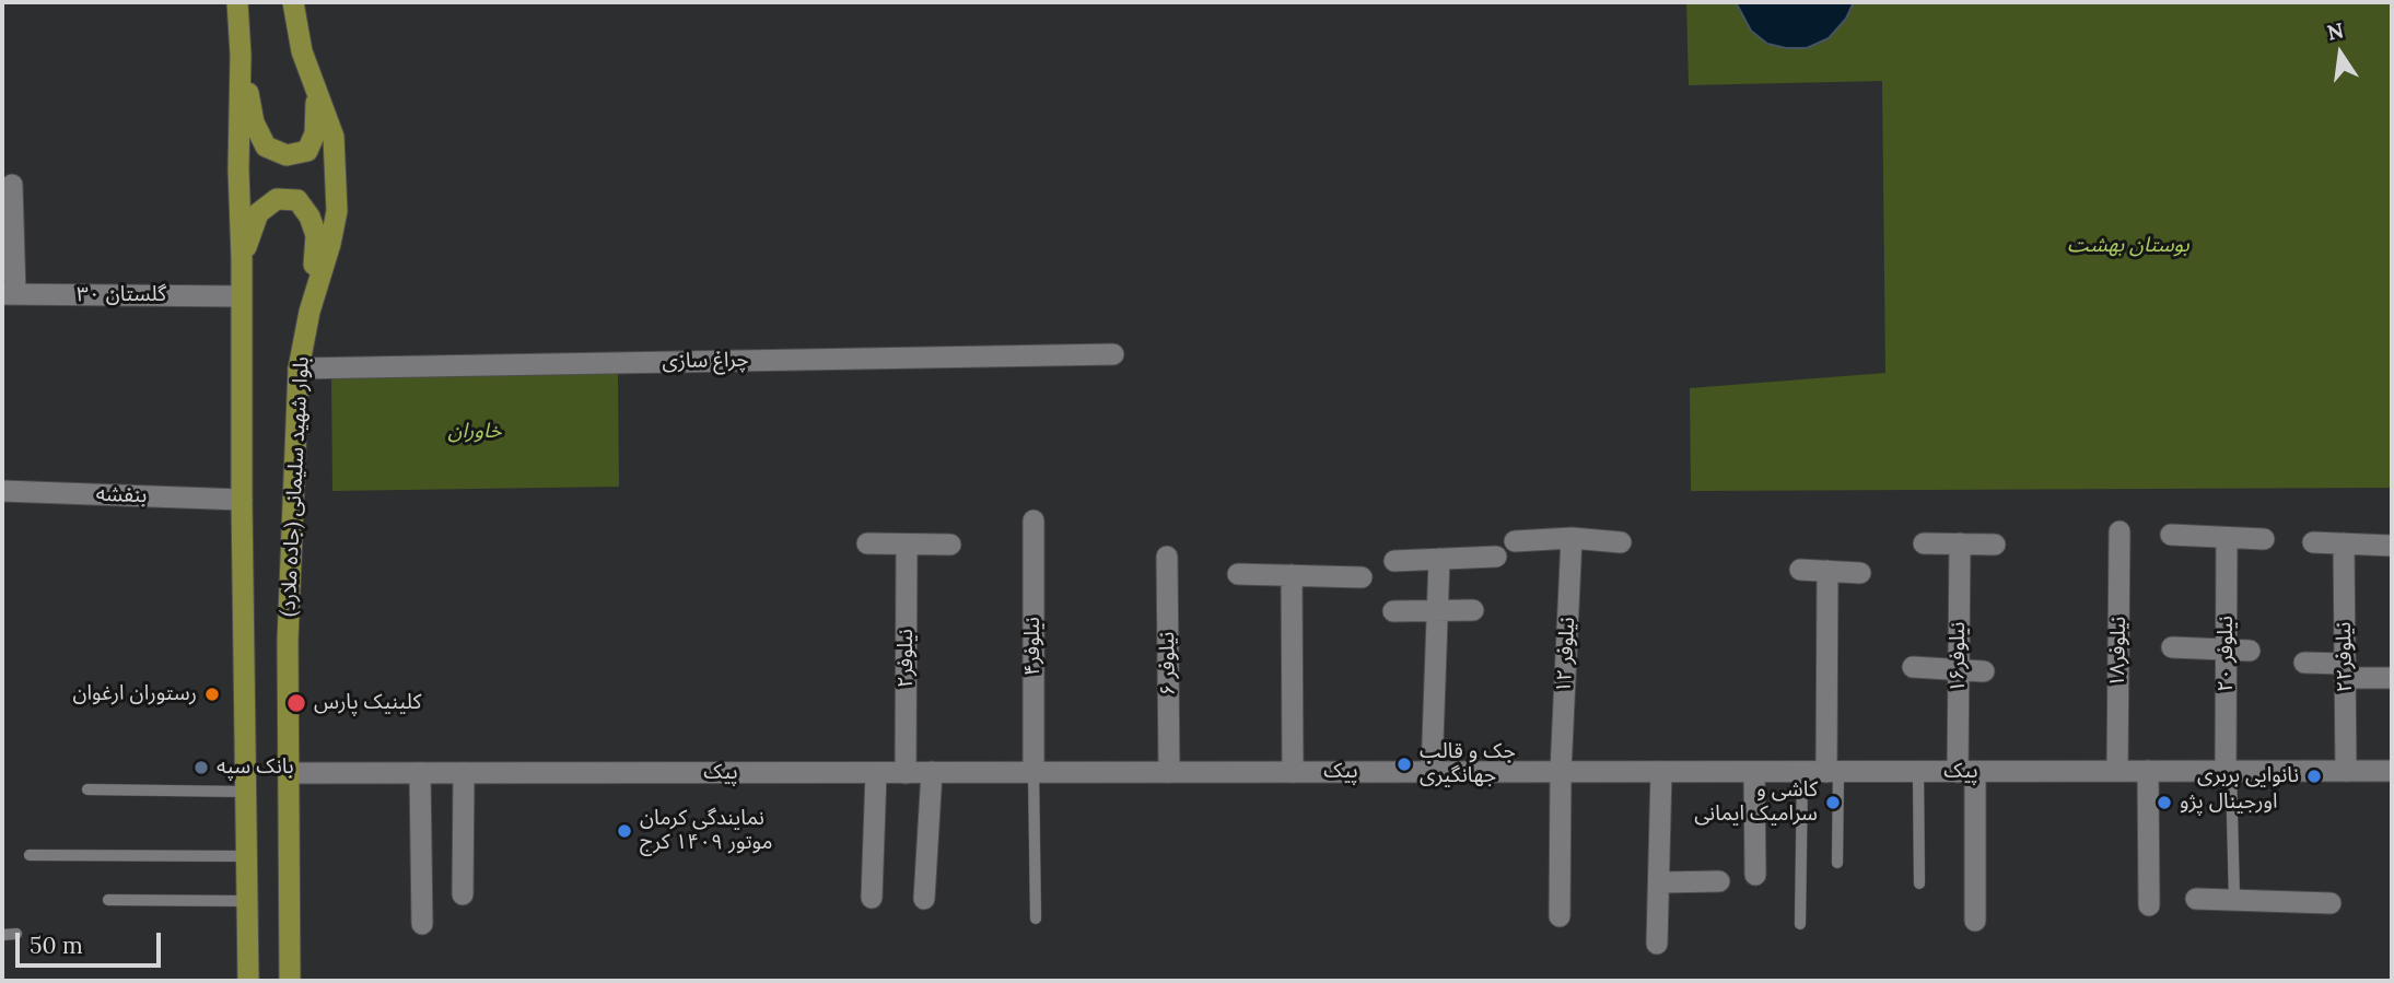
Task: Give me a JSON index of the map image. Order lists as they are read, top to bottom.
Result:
{
  "streets": {
    "main road": ["بلوار شهید سلیمانی (جاده ملارد)"],
    "street": [
      "گلستان ۳۰",
      "چراغ سازی",
      "بنفشه",
      "نیلوفر۴",
      "نیلوفر۱۸",
      "نیلوفر ۲۰",
      "نیلوفر ۱۲",
      "نیلوفر۱۶",
      "نیلوفر۲۲",
      "نیلوفر۲",
      "نیلوفر ۶",
      "پیک"
    ]
  },
  "crossings": [
    ["چراغ سازی", "بلوار شهید سلیمانی (جاده ملارد)"],
    ["بلوار شهید سلیمانی (جاده ملارد)", "پیک"],
    ["نیلوفر۴", "پیک"],
    ["نیلوفر۱۸", "پیک"],
    ["نیلوفر ۲۰", "پیک"],
    ["نیلوفر ۱۲", "پیک"],
    ["نیلوفر۱۶", "پیک"],
    ["نیلوفر۲۲", "پیک"],
    ["نیلوفر۲", "پیک"],
    ["نیلوفر ۶", "پیک"]
  ],
  "parks": ["بوستان بهشت", "خاوران"],
  "places": [
    "رستوران ارغوان",
    "کلینیک پارس",
    "جک و قالب جهانگیری",
    "بانک سپه",
    "نانوایی بربری",
    "کاشی و سرامیک ایمانی",
    "اورجینال پژو",
    "نمایندگی کرمان موتور ۱۴۰۹ کرج"
  ],
  "scale_bar": "50 m",
  "north": "top"
}
